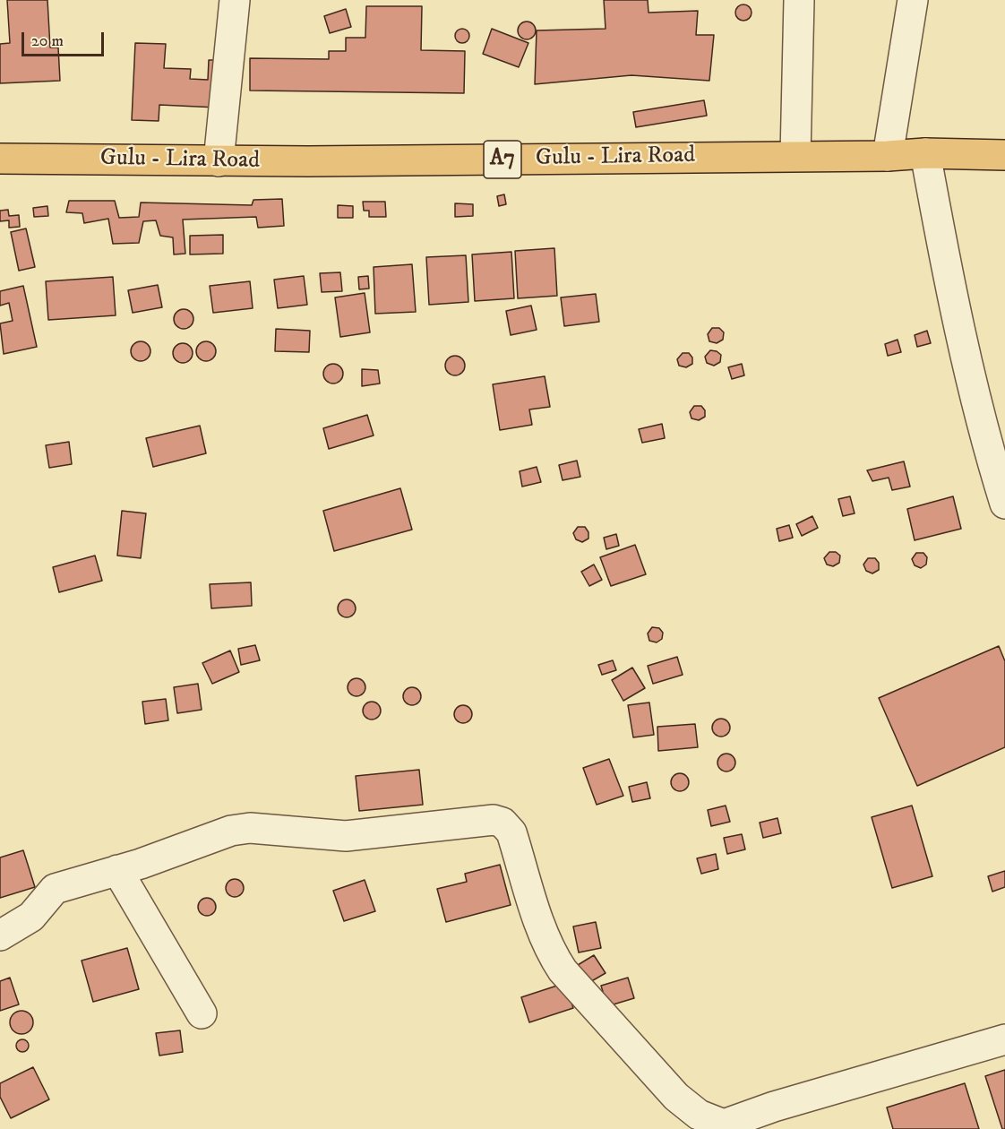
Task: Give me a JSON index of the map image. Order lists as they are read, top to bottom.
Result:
{
  "streets": {
    "main road": ["Gulu - Lira Road", "A7"]
  },
  "scale_bar": "20 m"
}
